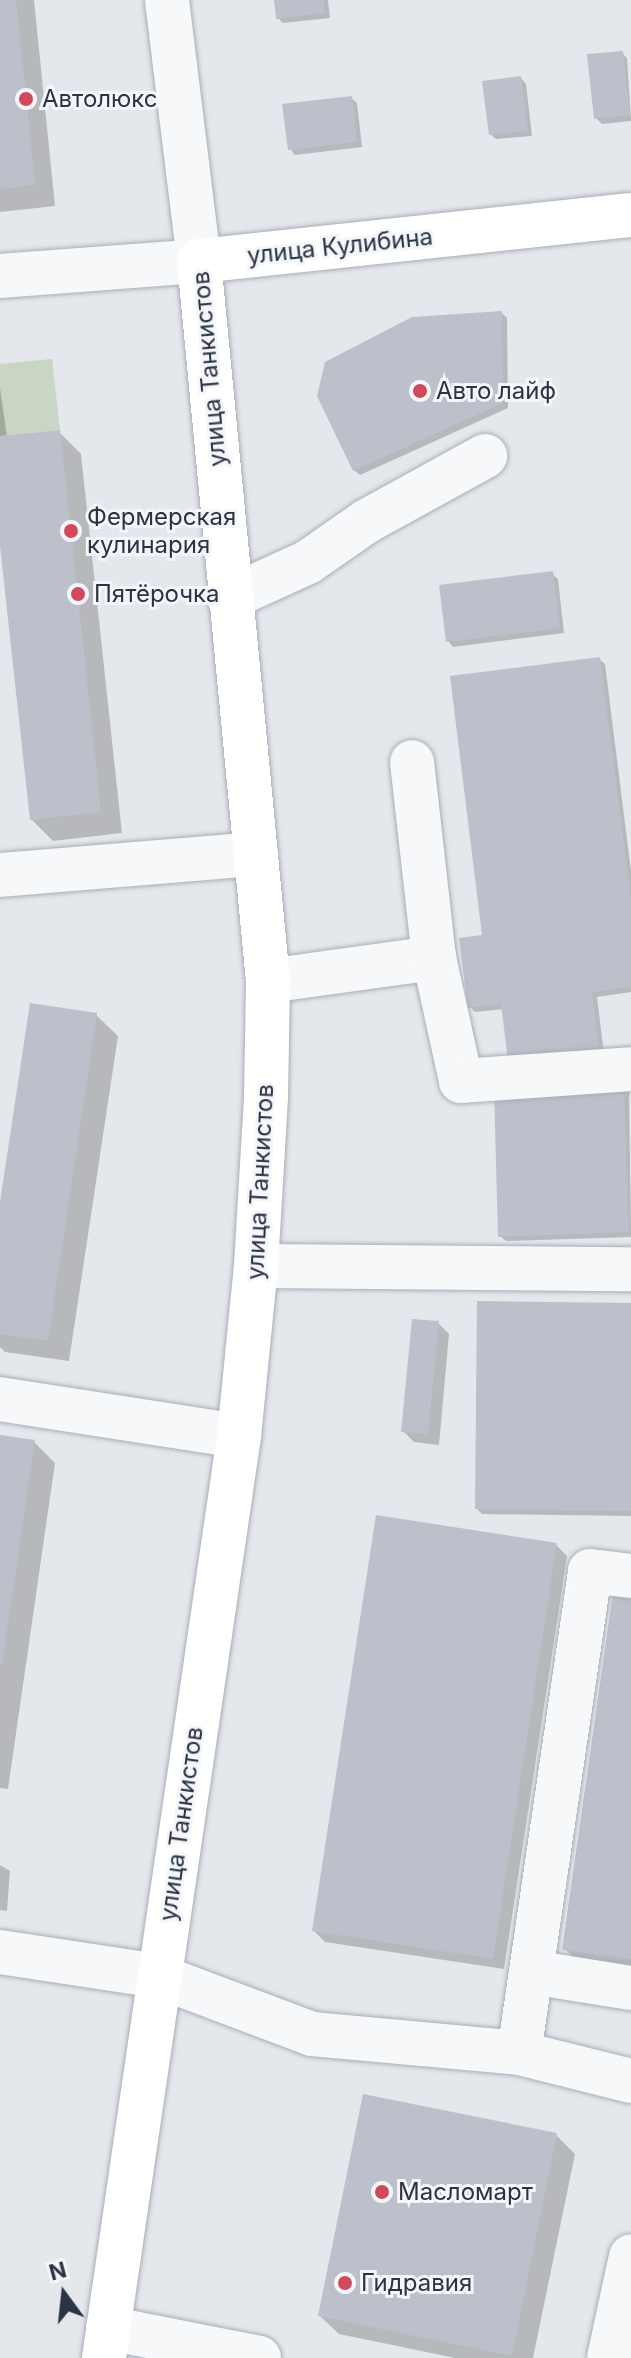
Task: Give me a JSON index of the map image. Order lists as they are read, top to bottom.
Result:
{
  "streets": {
    "main road": ["улица Кулибина", "улица Танкистов"]
  },
  "crossings": [
    ["улица Кулибина", "улица Танкистов"]
  ],
  "places": [
    "Автолюкс",
    "Авто лайф",
    "Фермерская кулинария",
    "Пятёрочка",
    "Масломарт",
    "Гидравия"
  ],
  "north": "top"
}
